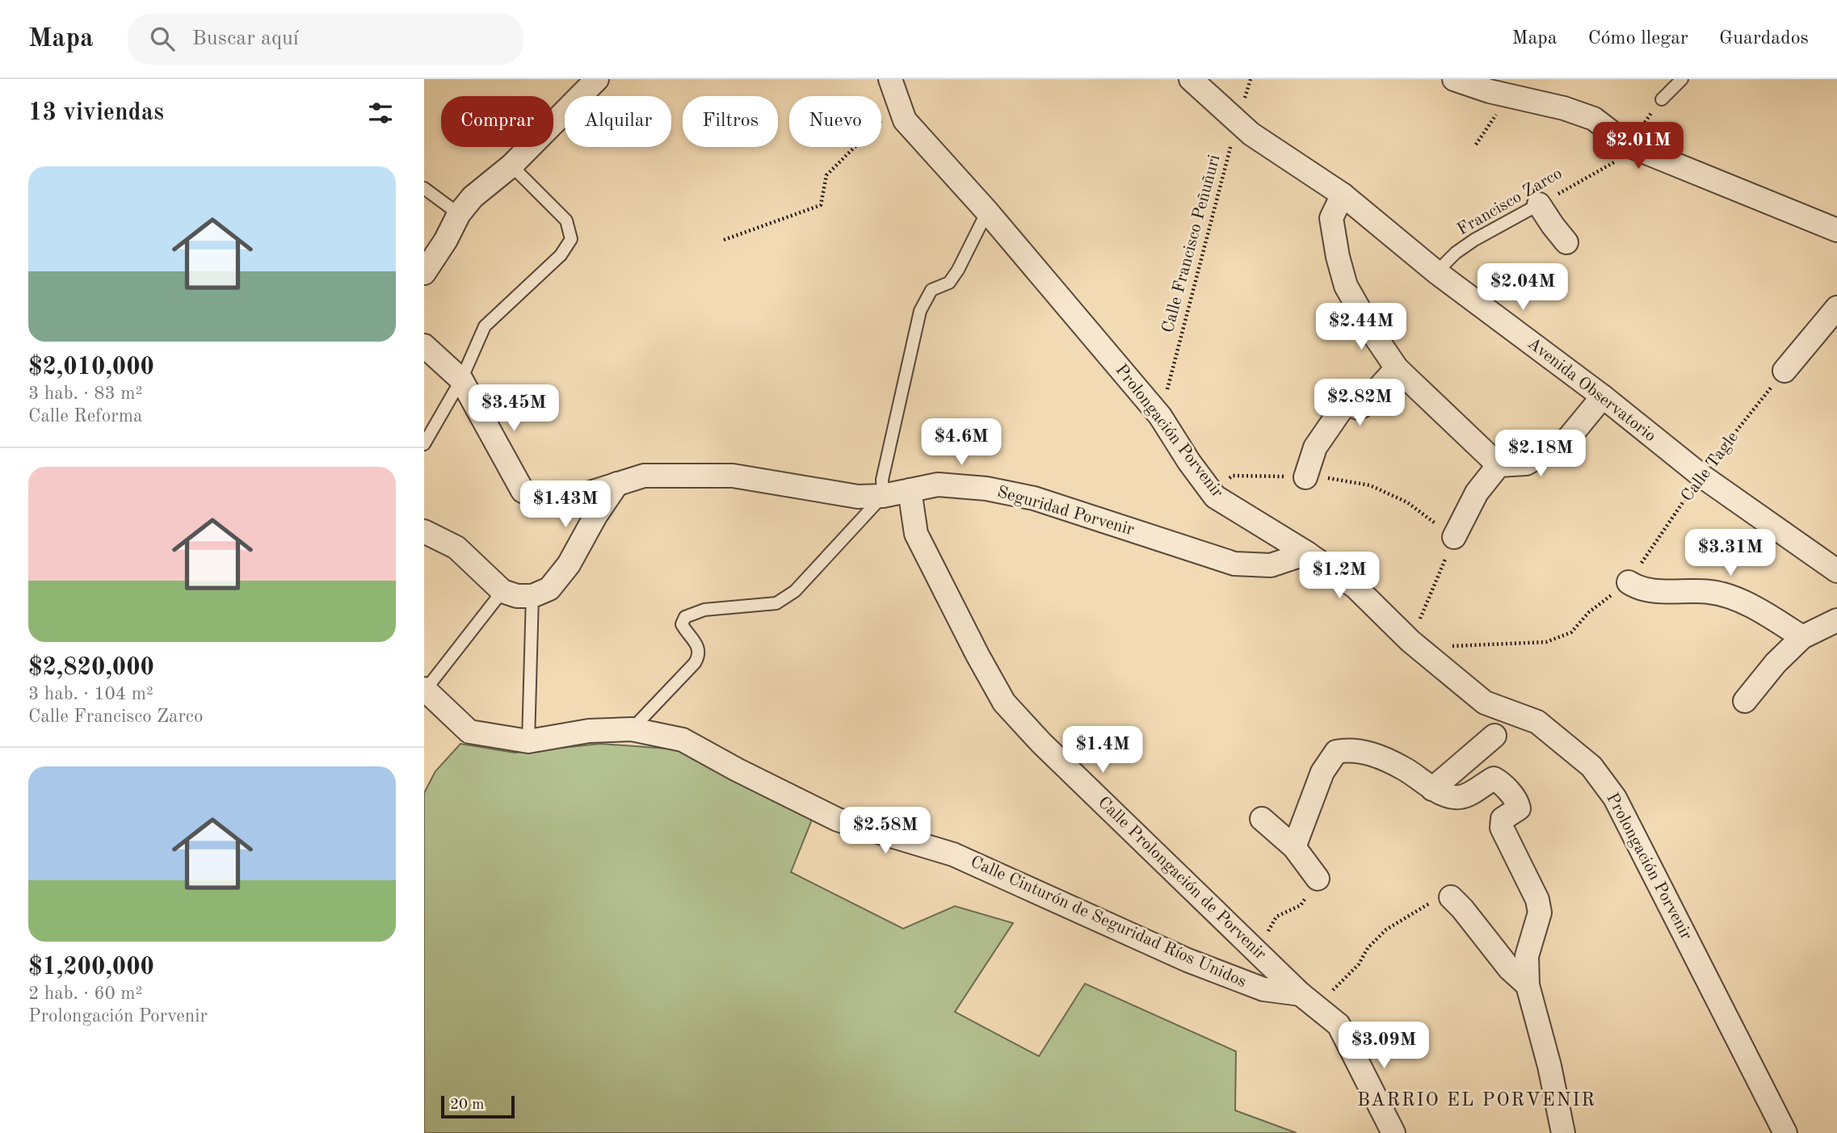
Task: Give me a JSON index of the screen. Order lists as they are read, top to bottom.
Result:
{
  "streets": {
    "street": [
      "Avenida Observatorio",
      "Prolongación Porvenir",
      "Seguridad Porvenir",
      "Calle Prolongación de Porvenir",
      "Calle Cinturón de Seguridad Ríos Unidos"
    ],
    "lane": ["Francisco Zarco"],
    "path": ["Calle Francisco Peñuñuri", "Calle Tagle"]
  },
  "crossings": [
    ["Francisco Zarco", "Avenida Observatorio"],
    ["Calle Francisco Peñuñuri", "Avenida Observatorio"],
    ["Calle Francisco Peñuñuri", "Prolongación Porvenir"],
    ["Avenida Observatorio", "Calle Tagle"],
    ["Prolongación Porvenir", "Calle Tagle"],
    ["Prolongación Porvenir", "Seguridad Porvenir"],
    ["Seguridad Porvenir", "Calle Prolongación de Porvenir"],
    ["Calle Prolongación de Porvenir", "Calle Cinturón de Seguridad Ríos Unidos"]
  ],
  "districts": ["BARRIO EL PORVENIR"],
  "scale_bar": "20 m",
  "page": {
    "header": "Mapa",
    "search": "Buscar aquí",
    "nav": ["Mapa", "Cómo llegar", "Guardados"],
    "heading": "13 viviendas",
    "chip": [
      "Comprar",
      "Alquilar",
      "Filtros",
      "Nuevo"
    ],
    "price": [
      "$2.01M",
      "$2.04M",
      "$2.44M",
      "$2.82M",
      "$3.45M",
      "$4.6M",
      "$2.18M",
      "$1.43M",
      "$3.31M",
      "$1.2M",
      "$1.4M",
      "$2.58M",
      "$3.09M"
    ],
    "list": [
      {
        "name": "$2,010,000",
        "note": "3 hab. · 83 m² · Calle Reforma"
      },
      {
        "name": "$2,820,000",
        "note": "3 hab. · 104 m² · Calle Francisco Zarco"
      },
      {
        "name": "$1,200,000",
        "note": "2 hab. · 60 m² · Prolongación Porvenir"
      }
    ],
    "scale": "20 m"
  }
}
